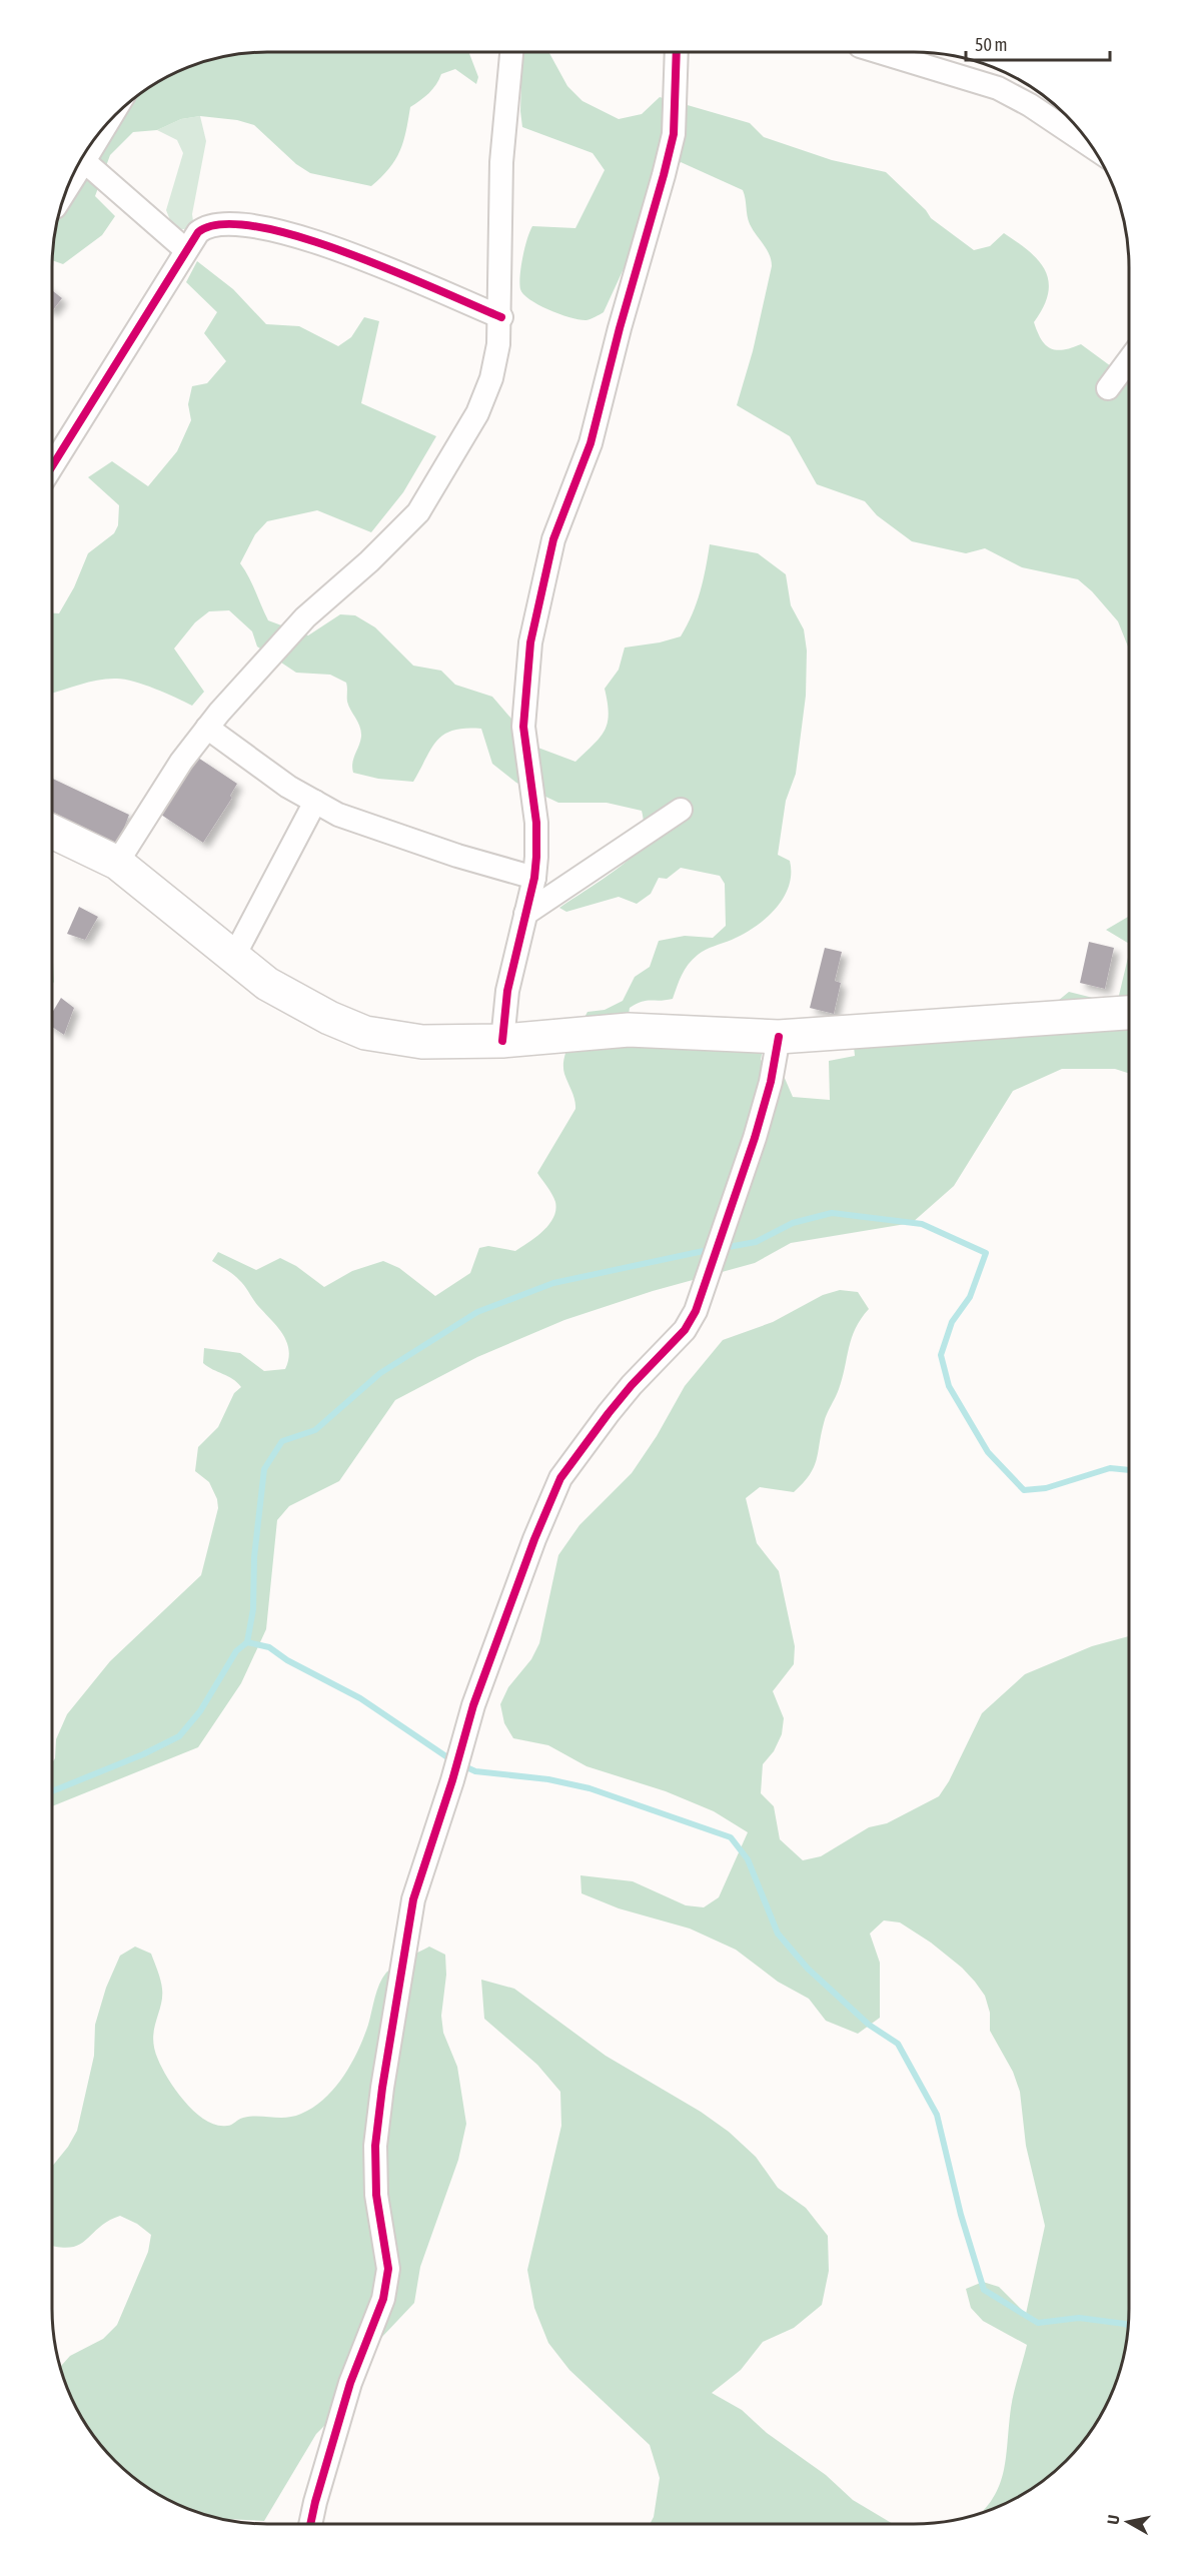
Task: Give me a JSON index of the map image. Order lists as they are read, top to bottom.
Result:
{
  "scale_bar": "50 m",
  "north": "left"
}
